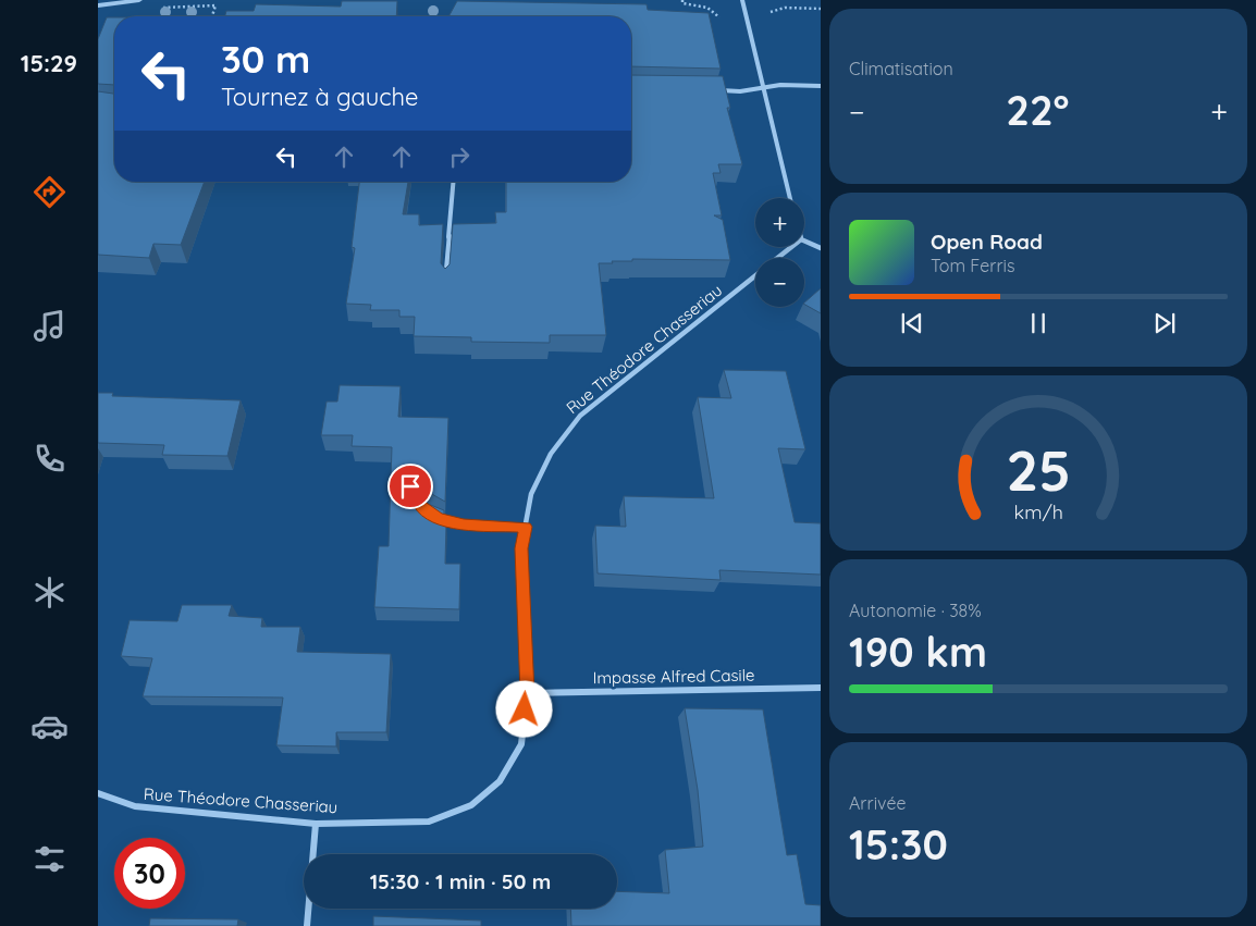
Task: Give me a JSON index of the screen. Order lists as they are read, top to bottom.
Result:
{
  "streets": {
    "street": ["Rue Théodore Chasseriau", "Impasse Alfred Casile"]
  },
  "crossings": [
    ["Rue Théodore Chasseriau", "Impasse Alfred Casile"]
  ],
  "page": {
    "tabs": "15:29",
    "tile": [
      "Climatisation",
      ["Autonomie · 38%", "190 km"],
      ["Arrivée", "15:30"]
    ],
    "turn": ["30 m", "Tournez à gauche"],
    "heat": ["−", "22°", "+"],
    "map_buttons": ["+", "−"],
    "song": ["Open Road", "Tom Ferris"],
    "limit": "30",
    "trip": "15:30 · 1 min · 50 m",
    "gauge": ["25", "km/h"]
  }
}
